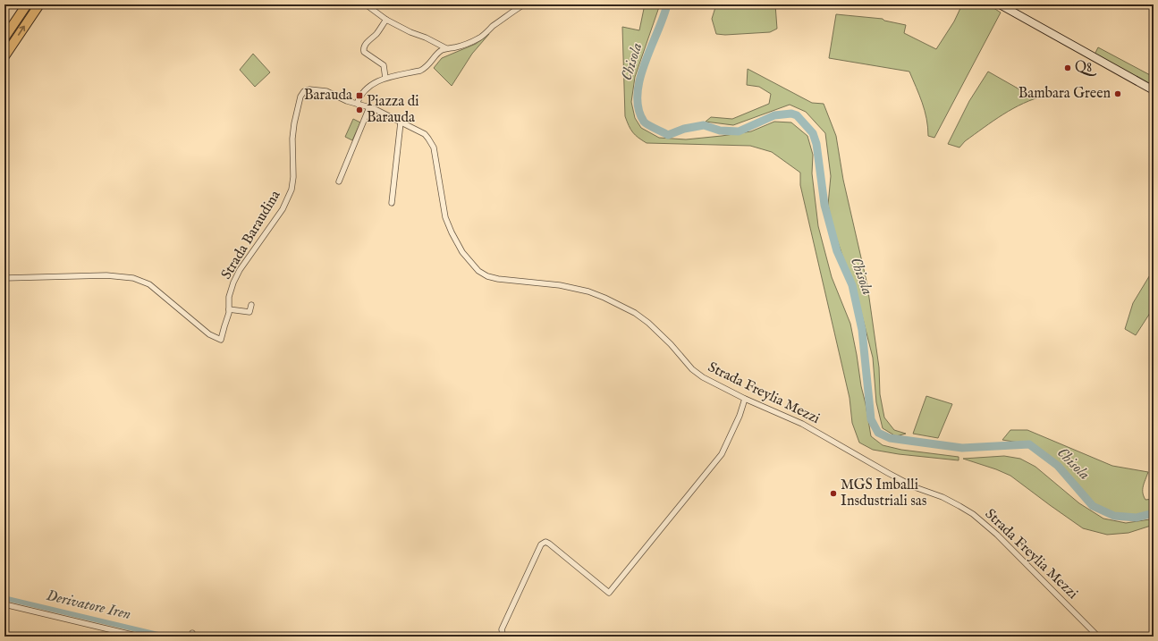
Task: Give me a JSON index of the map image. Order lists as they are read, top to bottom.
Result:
{
  "streets": {
    "street": ["Strada Baraudina", "Strada Freylia Mezzi"]
  },
  "crossings": [
    ["Strada Baraudina", "Strada Freylia Mezzi"]
  ],
  "water": ["Chisola", "Derivatore Iren"],
  "places": {
    "other": [
      "Q8",
      "Bambara Green",
      "Piazza di Barauda",
      "MGS Imballi Insdustriali sas"
    ],
    "transit": ["Barauda"]
  }
}
